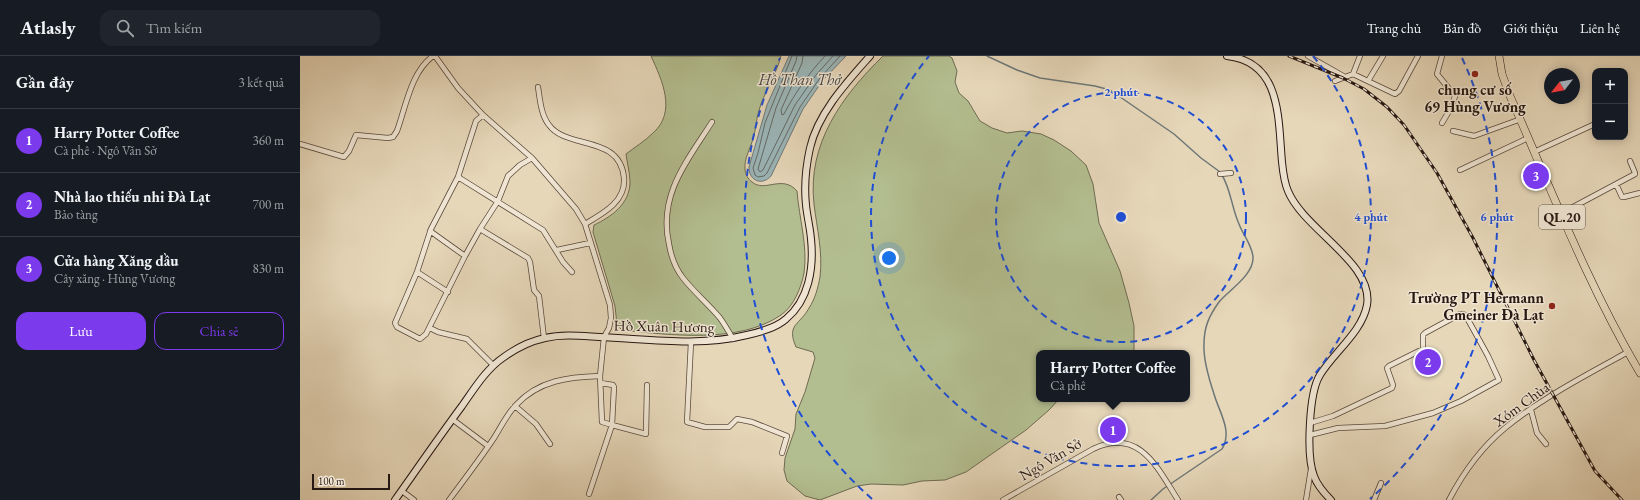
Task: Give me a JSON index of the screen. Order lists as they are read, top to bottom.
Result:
{
  "streets": {
    "highway": ["QL.20"],
    "main road": ["Hồ Xuân Hương"],
    "street": ["Xóm Chùa", "Ngô Văn Sở"]
  },
  "crossings": [
    ["QL.20", "Xóm Chùa"]
  ],
  "water": ["Hồ Than Thở"],
  "places": ["chung cư số 69 Hùng Vương", "Trường PT Hermann Gmeiner Đà Lạt"],
  "scale_bar": "100 m",
  "north": "bottom left",
  "page": {
    "header": "Atlasly",
    "search": "Tìm kiếm",
    "nav": [
      "Trang chủ",
      "Bản đồ",
      "Giới thiệu",
      "Liên hệ"
    ],
    "heading": ["Gần đây", "3 kết quả"],
    "map_buttons": ["+", "−"],
    "list": [
      {
        "mark": "1",
        "name": "Harry Potter Coffee",
        "note": "Cà phê · Ngô Văn Sở",
        "value": "360 m"
      },
      {
        "mark": "2",
        "name": "Nhà lao thiếu nhi Đà Lạt",
        "note": "Bảo tàng",
        "value": "700 m"
      },
      {
        "mark": "3",
        "name": "Cửa hàng Xăng dầu",
        "note": "Cây xăng · Hùng Vương",
        "value": "830 m"
      }
    ],
    "pins": ["3", "2", "1"],
    "buttons": ["Lưu", "Chia sẻ"],
    "popup": ["Harry Potter Coffee", "Cà phê"],
    "scale": "100 m"
  },
  "rings": ["2 phút", "4 phút", "6 phút"]
}
